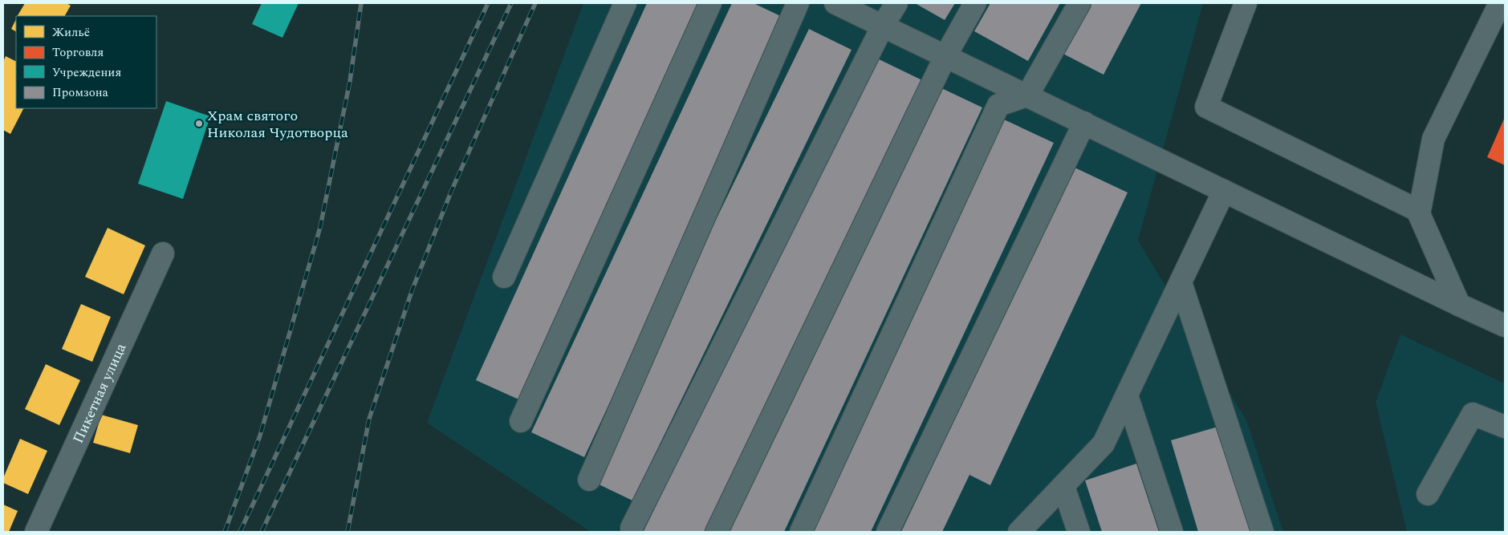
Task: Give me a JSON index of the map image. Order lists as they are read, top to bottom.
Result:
{
  "streets": {
    "street": ["Пикетная улица"]
  },
  "places": ["Храм святого Николая Чудотворца"],
  "legend": [
    "Жильё",
    "Торговля",
    "Учреждения",
    "Промзона"
  ]
}
